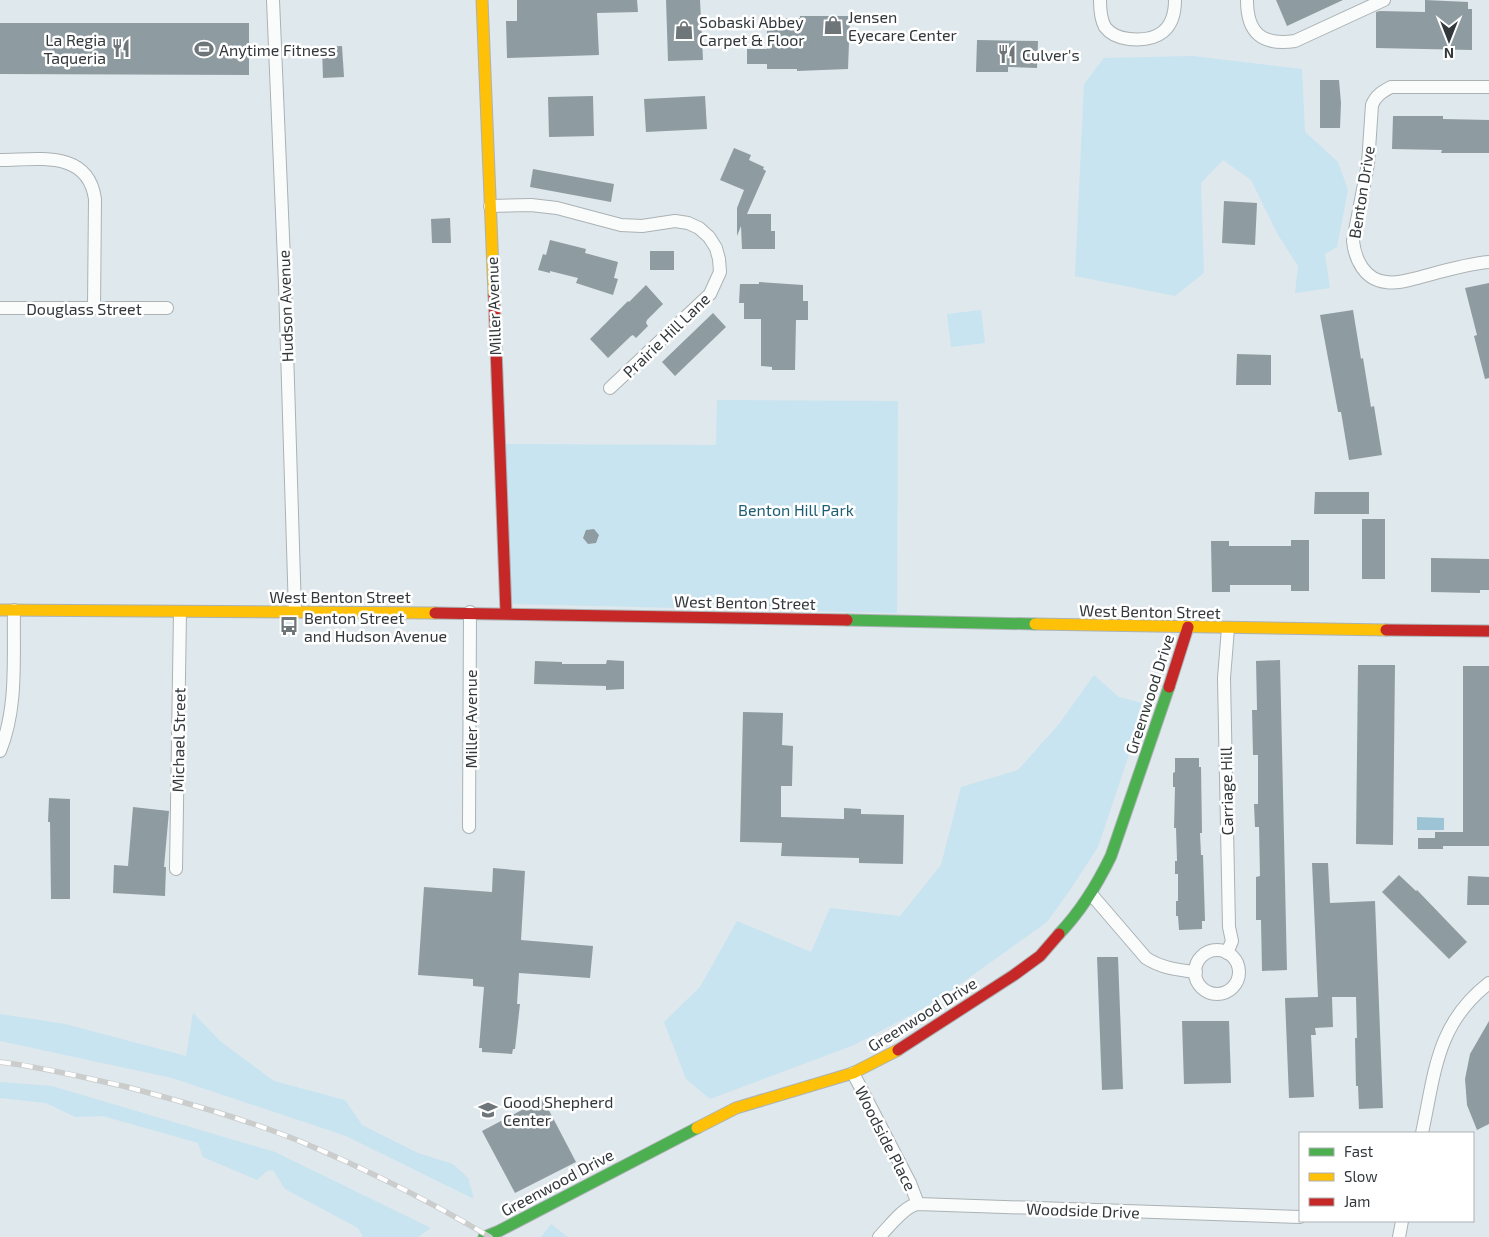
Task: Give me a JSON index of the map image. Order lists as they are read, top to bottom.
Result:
{
  "streets": {
    "street": [
      "Benton Drive",
      "Hudson Avenue",
      "Miller Avenue",
      "Douglass Street",
      "Prairie Hill Lane",
      "West Benton Street",
      "Greenwood Drive",
      "Michael Street",
      "Carriage Hill",
      "Woodside Place",
      "Woodside Drive"
    ]
  },
  "crossings": [
    ["Hudson Avenue", "West Benton Street"],
    ["Miller Avenue", "Prairie Hill Lane"],
    ["Miller Avenue", "West Benton Street"],
    ["West Benton Street", "Greenwood Drive"],
    ["West Benton Street", "Michael Street"],
    ["West Benton Street", "Carriage Hill"],
    ["Greenwood Drive", "Woodside Place"],
    ["Woodside Place", "Woodside Drive"]
  ],
  "parks": ["Benton Hill Park"],
  "places": {
    "shop": ["Jensen Eyecare Center", "Sobaski Abbey Carpet & Floor"],
    "restaurant": ["La Regia Taqueria", "Culver's"],
    "sports": ["Anytime Fitness"],
    "bus stop": ["Benton Street and Hudson Avenue"],
    "school or university": ["Good Shepherd Center"]
  },
  "legend": ["Fast", "Slow", "Jam"],
  "north": "bottom"
}
